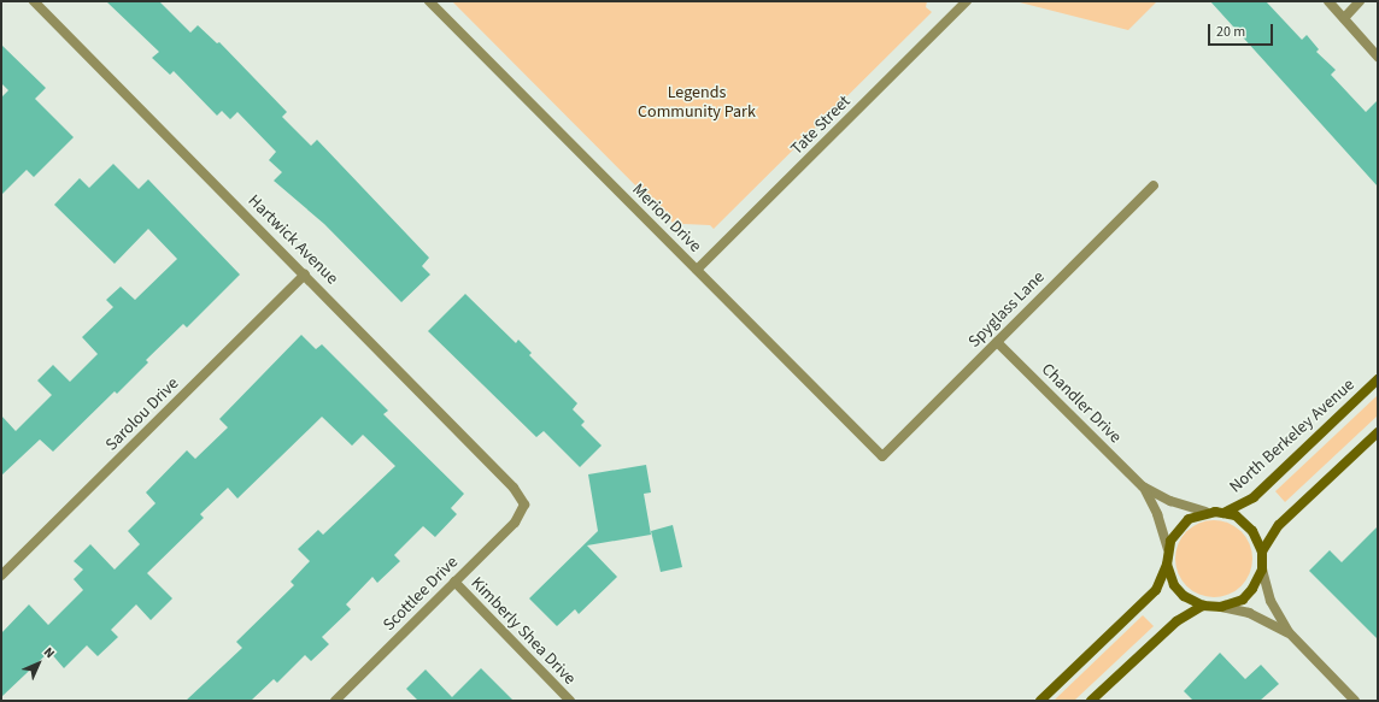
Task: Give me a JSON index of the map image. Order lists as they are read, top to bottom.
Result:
{
  "streets": {
    "street": [
      "Tate Street",
      "Merion Drive",
      "Hartwick Avenue",
      "Spyglass Lane",
      "Chandler Drive",
      "Sarolou Drive",
      "North Berkeley Avenue",
      "Scottlee Drive",
      "Kimberly Shea Drive"
    ]
  },
  "crossings": [
    ["Tate Street", "Merion Drive"],
    ["Merion Drive", "Spyglass Lane"],
    ["Hartwick Avenue", "Sarolou Drive"],
    ["Hartwick Avenue", "Scottlee Drive"],
    ["Spyglass Lane", "Chandler Drive"],
    ["Chandler Drive", "North Berkeley Avenue"],
    ["Scottlee Drive", "Kimberly Shea Drive"]
  ],
  "parks": ["Legends Community Park"],
  "scale_bar": "20 m",
  "north": "top right"
}
